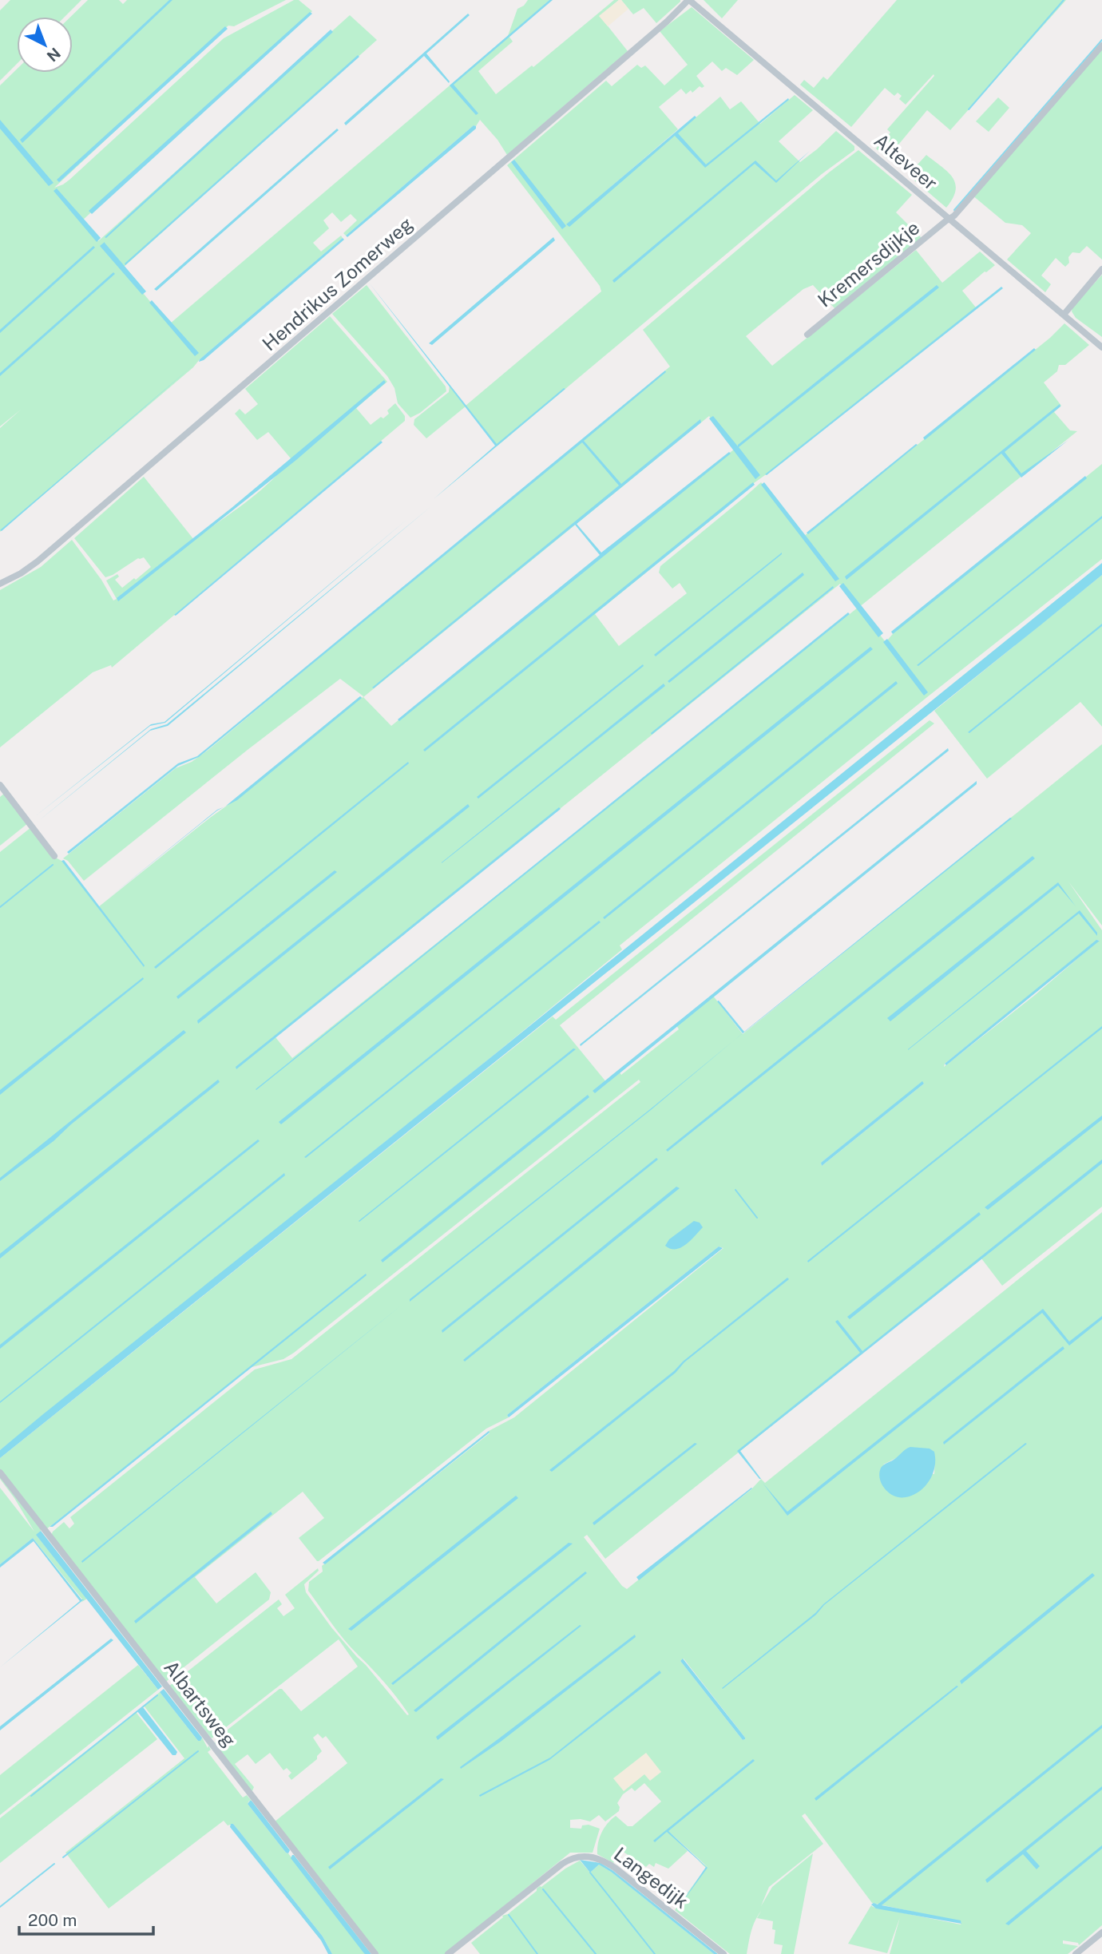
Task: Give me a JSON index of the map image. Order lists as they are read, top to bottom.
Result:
{
  "streets": {
    "street": [
      "Alteveer",
      "Kremersdijkje",
      "Hendrikus Zomerweg",
      "Albartsweg",
      "Langedijk"
    ]
  },
  "crossings": [
    ["Alteveer", "Kremersdijkje"],
    ["Alteveer", "Hendrikus Zomerweg"]
  ],
  "scale_bar": "200 m",
  "north": "bottom right"
}
